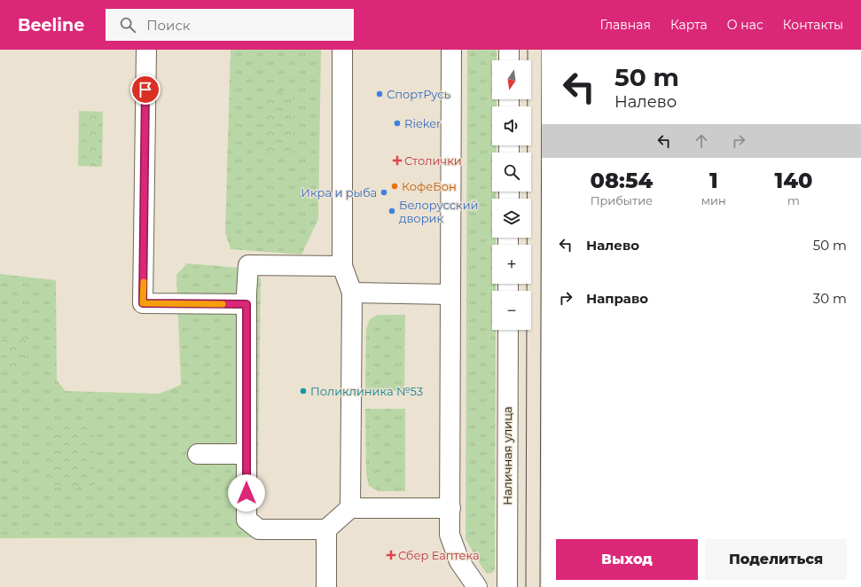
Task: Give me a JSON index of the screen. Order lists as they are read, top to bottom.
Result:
{
  "streets": {
    "street": ["Наличная улица"]
  },
  "places": {
    "other": [
      "СпортРусь",
      "Rieker",
      "КофеБон",
      "Икра и рыба",
      "Белорусский дворик",
      "Поликлиника №53"
    ],
    "health": ["Столички", "Сбер Еаптека"]
  },
  "north": "bottom",
  "page": {
    "header": "Beeline",
    "search": "Поиск",
    "nav": [
      "Главная",
      "Карта",
      "О нас",
      "Контакты"
    ],
    "turn": ["50 m", "Налево"],
    "map_buttons": ["+", "−"],
    "eta": [
      "08:54",
      "Прибытие",
      "1",
      "мин",
      "140",
      "m"
    ],
    "list": [
      {
        "name": "Налево",
        "value": "50 m"
      },
      {
        "name": "Направо",
        "value": "30 m"
      }
    ],
    "buttons": ["Выход", "Поделиться"]
  }
}
